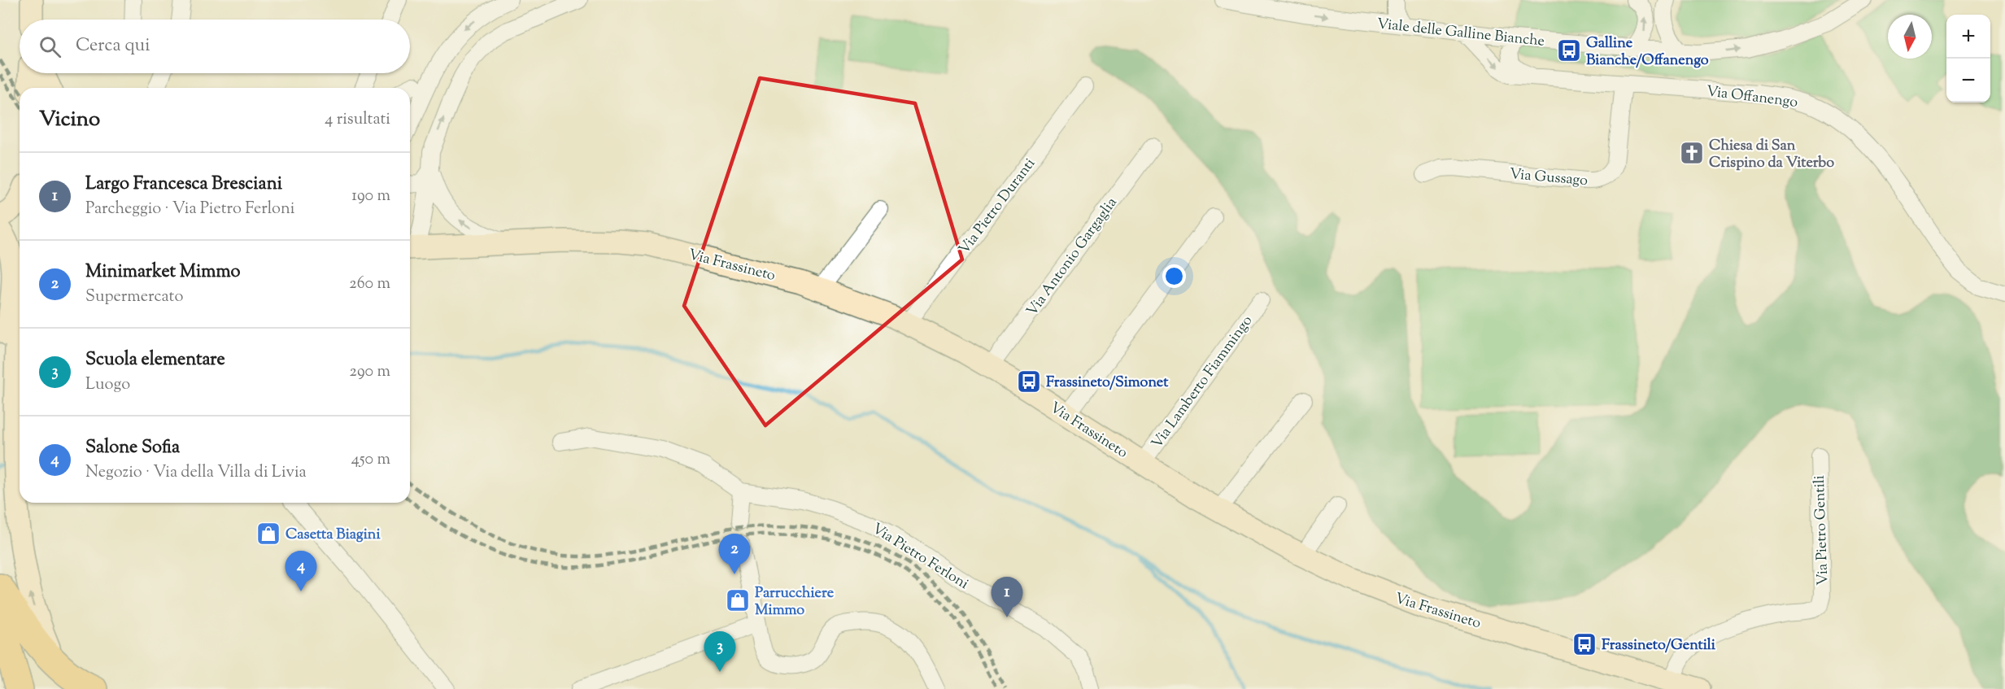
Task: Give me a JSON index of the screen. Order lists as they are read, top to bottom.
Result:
{
  "streets": {
    "street": [
      "Viale delle Galline Bianche",
      "Via Offanengo",
      "Via Gussago",
      "Via Pietro Duranti",
      "Via Antonio Gargaglia",
      "Via Frassineto",
      "Via Lamberto Fiammingo",
      "Via Pietro Gentili",
      "Via Pietro Ferloni"
    ]
  },
  "crossings": [
    ["Viale delle Galline Bianche", "Via Offanengo"],
    ["Via Offanengo", "Via Gussago"],
    ["Via Pietro Duranti", "Via Frassineto"],
    ["Via Antonio Gargaglia", "Via Frassineto"],
    ["Via Frassineto", "Via Lamberto Fiammingo"],
    ["Via Frassineto", "Via Pietro Gentili"]
  ],
  "one_way": ["Viale delle Galline Bianche"],
  "places": {
    "bus stop": ["Galline Bianche/Offanengo", "Frassineto/Simonet", "Frassineto/Gentili"],
    "church": ["Chiesa di San Crispino da Viterbo"],
    "shop": ["Casetta Biagini", "Parrucchiere Mimmo"]
  },
  "north": "bottom",
  "page": {
    "map_buttons": ["+", "−"],
    "search": "Cerca qui",
    "heading": ["Vicino", "4 risultati"],
    "list": [
      {
        "mark": "1",
        "name": "Largo Francesca Bresciani",
        "note": "Parcheggio · Via Pietro Ferloni",
        "value": "190 m"
      },
      {
        "mark": "2",
        "name": "Minimarket Mimmo",
        "note": "Supermercato",
        "value": "260 m"
      },
      {
        "mark": "3",
        "name": "Scuola elementare",
        "note": "Luogo",
        "value": "290 m"
      },
      {
        "mark": "4",
        "name": "Salone Sofia",
        "note": "Negozio · Via della Villa di Livia",
        "value": "450 m"
      }
    ],
    "pins": [
      "2",
      "4",
      "1",
      "3"
    ]
  }
}
